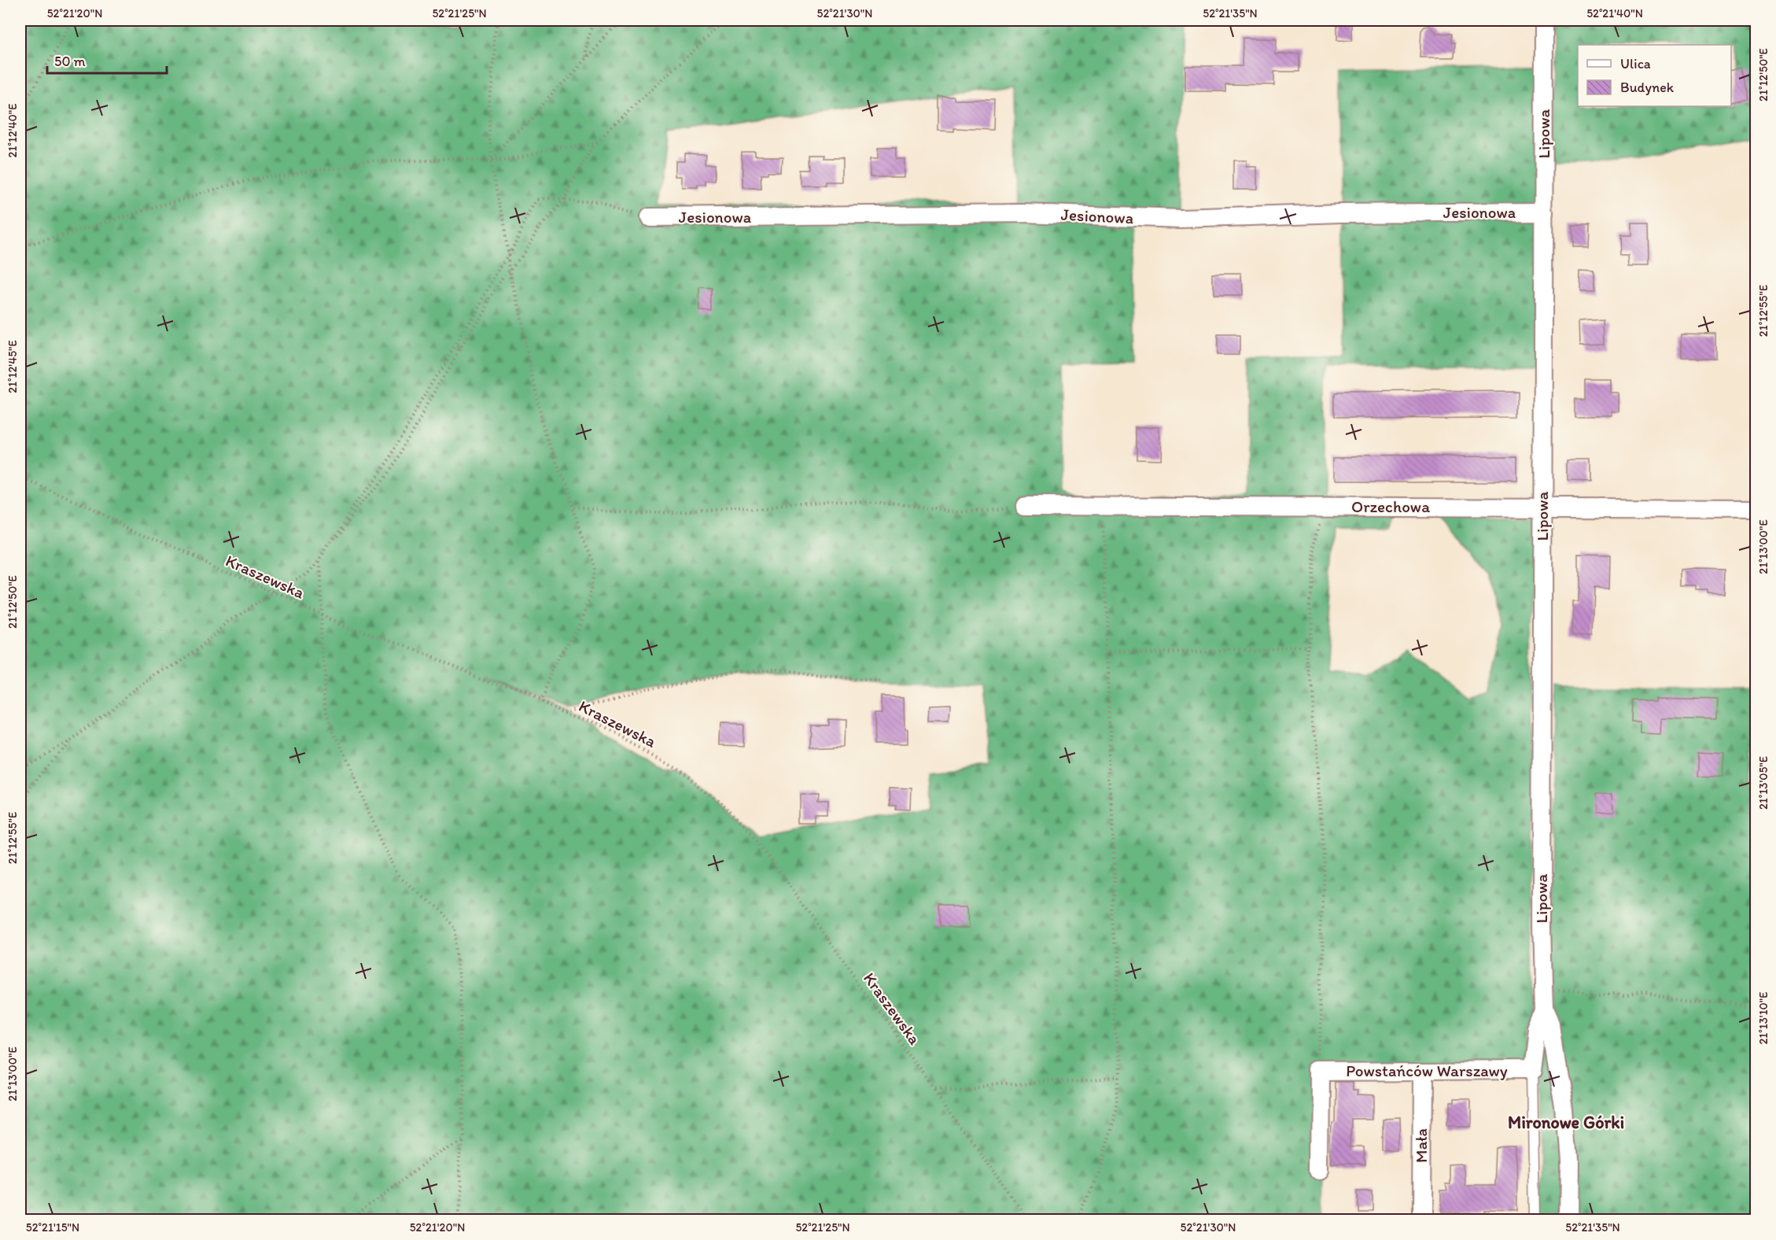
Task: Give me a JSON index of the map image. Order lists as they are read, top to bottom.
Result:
{
  "streets": {
    "street": [
      "Lipowa",
      "Jesionowa",
      "Orzechowa",
      "Powstańców Warszawy",
      "Mała"
    ],
    "path": ["Kraszewska"]
  },
  "crossings": [
    ["Lipowa", "Jesionowa"],
    ["Lipowa", "Orzechowa"],
    ["Lipowa", "Powstańców Warszawy"],
    ["Powstańców Warszawy", "Mała"]
  ],
  "districts": ["Mironowe Górki"],
  "legend": ["Ulica", "Budynek"],
  "scale_bar": "50 m",
  "coordinates": [
    "52°21'20\"N",
    "52°21'25\"N",
    "52°21'30\"N",
    "52°21'35\"N",
    "52°21'40\"N",
    "21°12'50\"E",
    "21°12'40\"E",
    "21°12'55\"E",
    "21°12'45\"E",
    "21°13'00\"E",
    "21°13'05\"E",
    "21°13'10\"E",
    "52°21'15\"N"
  ]
}
